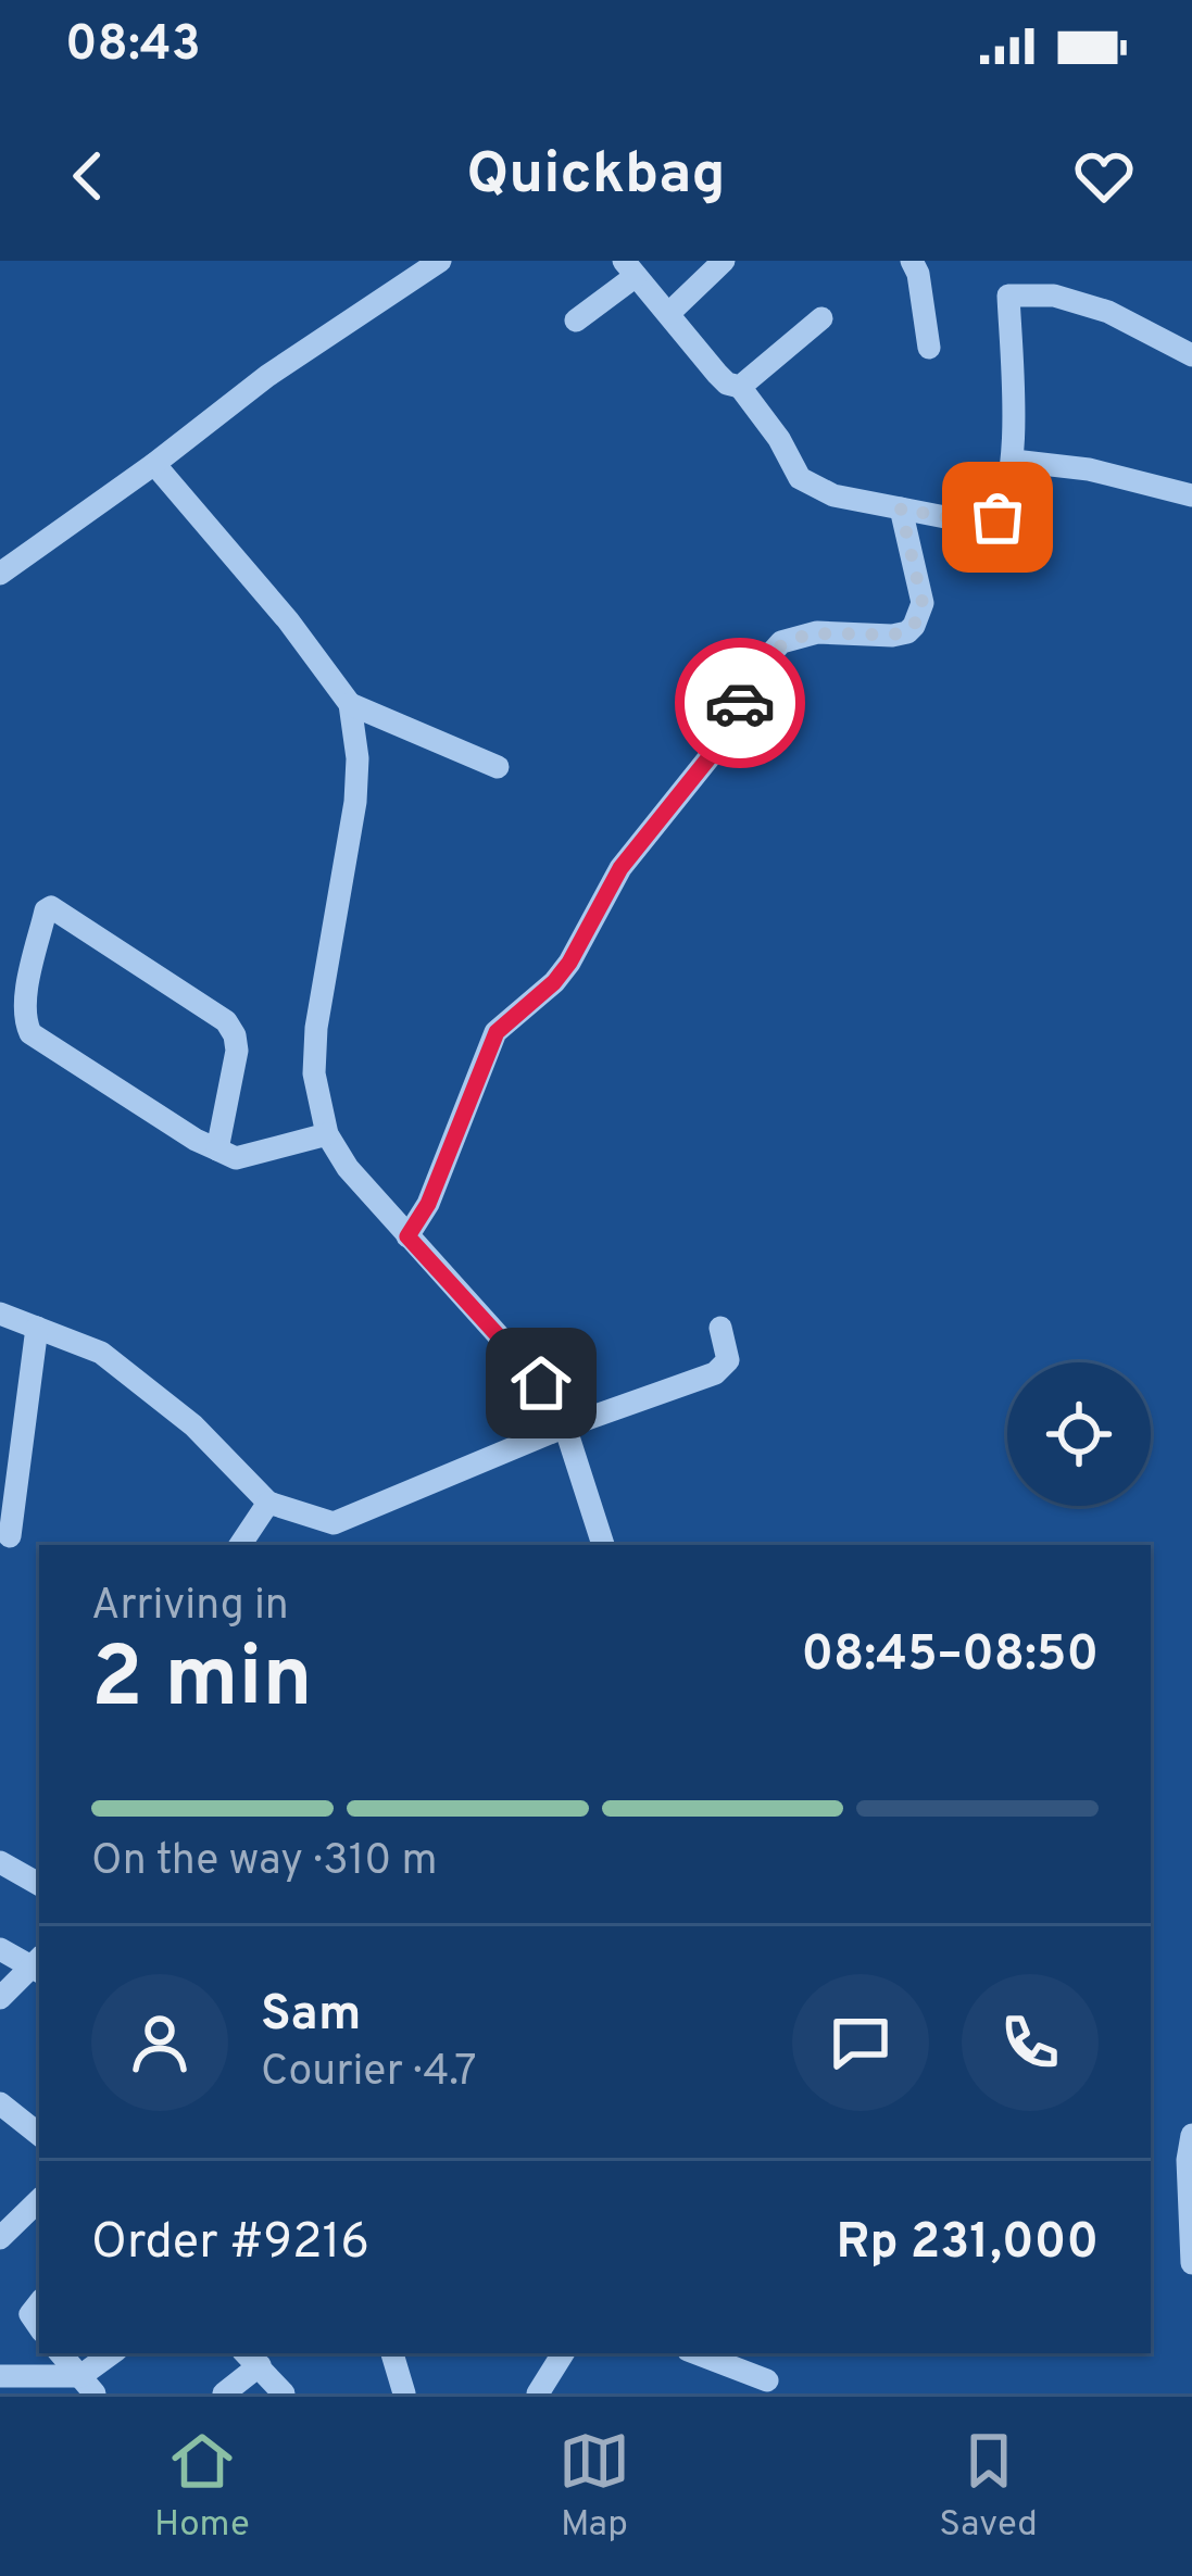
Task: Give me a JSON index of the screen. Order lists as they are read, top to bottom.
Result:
{
  "page": {
    "status": "08:43",
    "header": "Quickbag",
    "heading": ["2 min", "Arriving in", "08:45–08:50"],
    "panel": [
      "Sam",
      "Courier · 4.7",
      "Order #9216",
      "Rp 231,000"
    ],
    "bar": "On the way · 310 m",
    "tabs": ["Home", "Map", "Saved"]
  }
}
